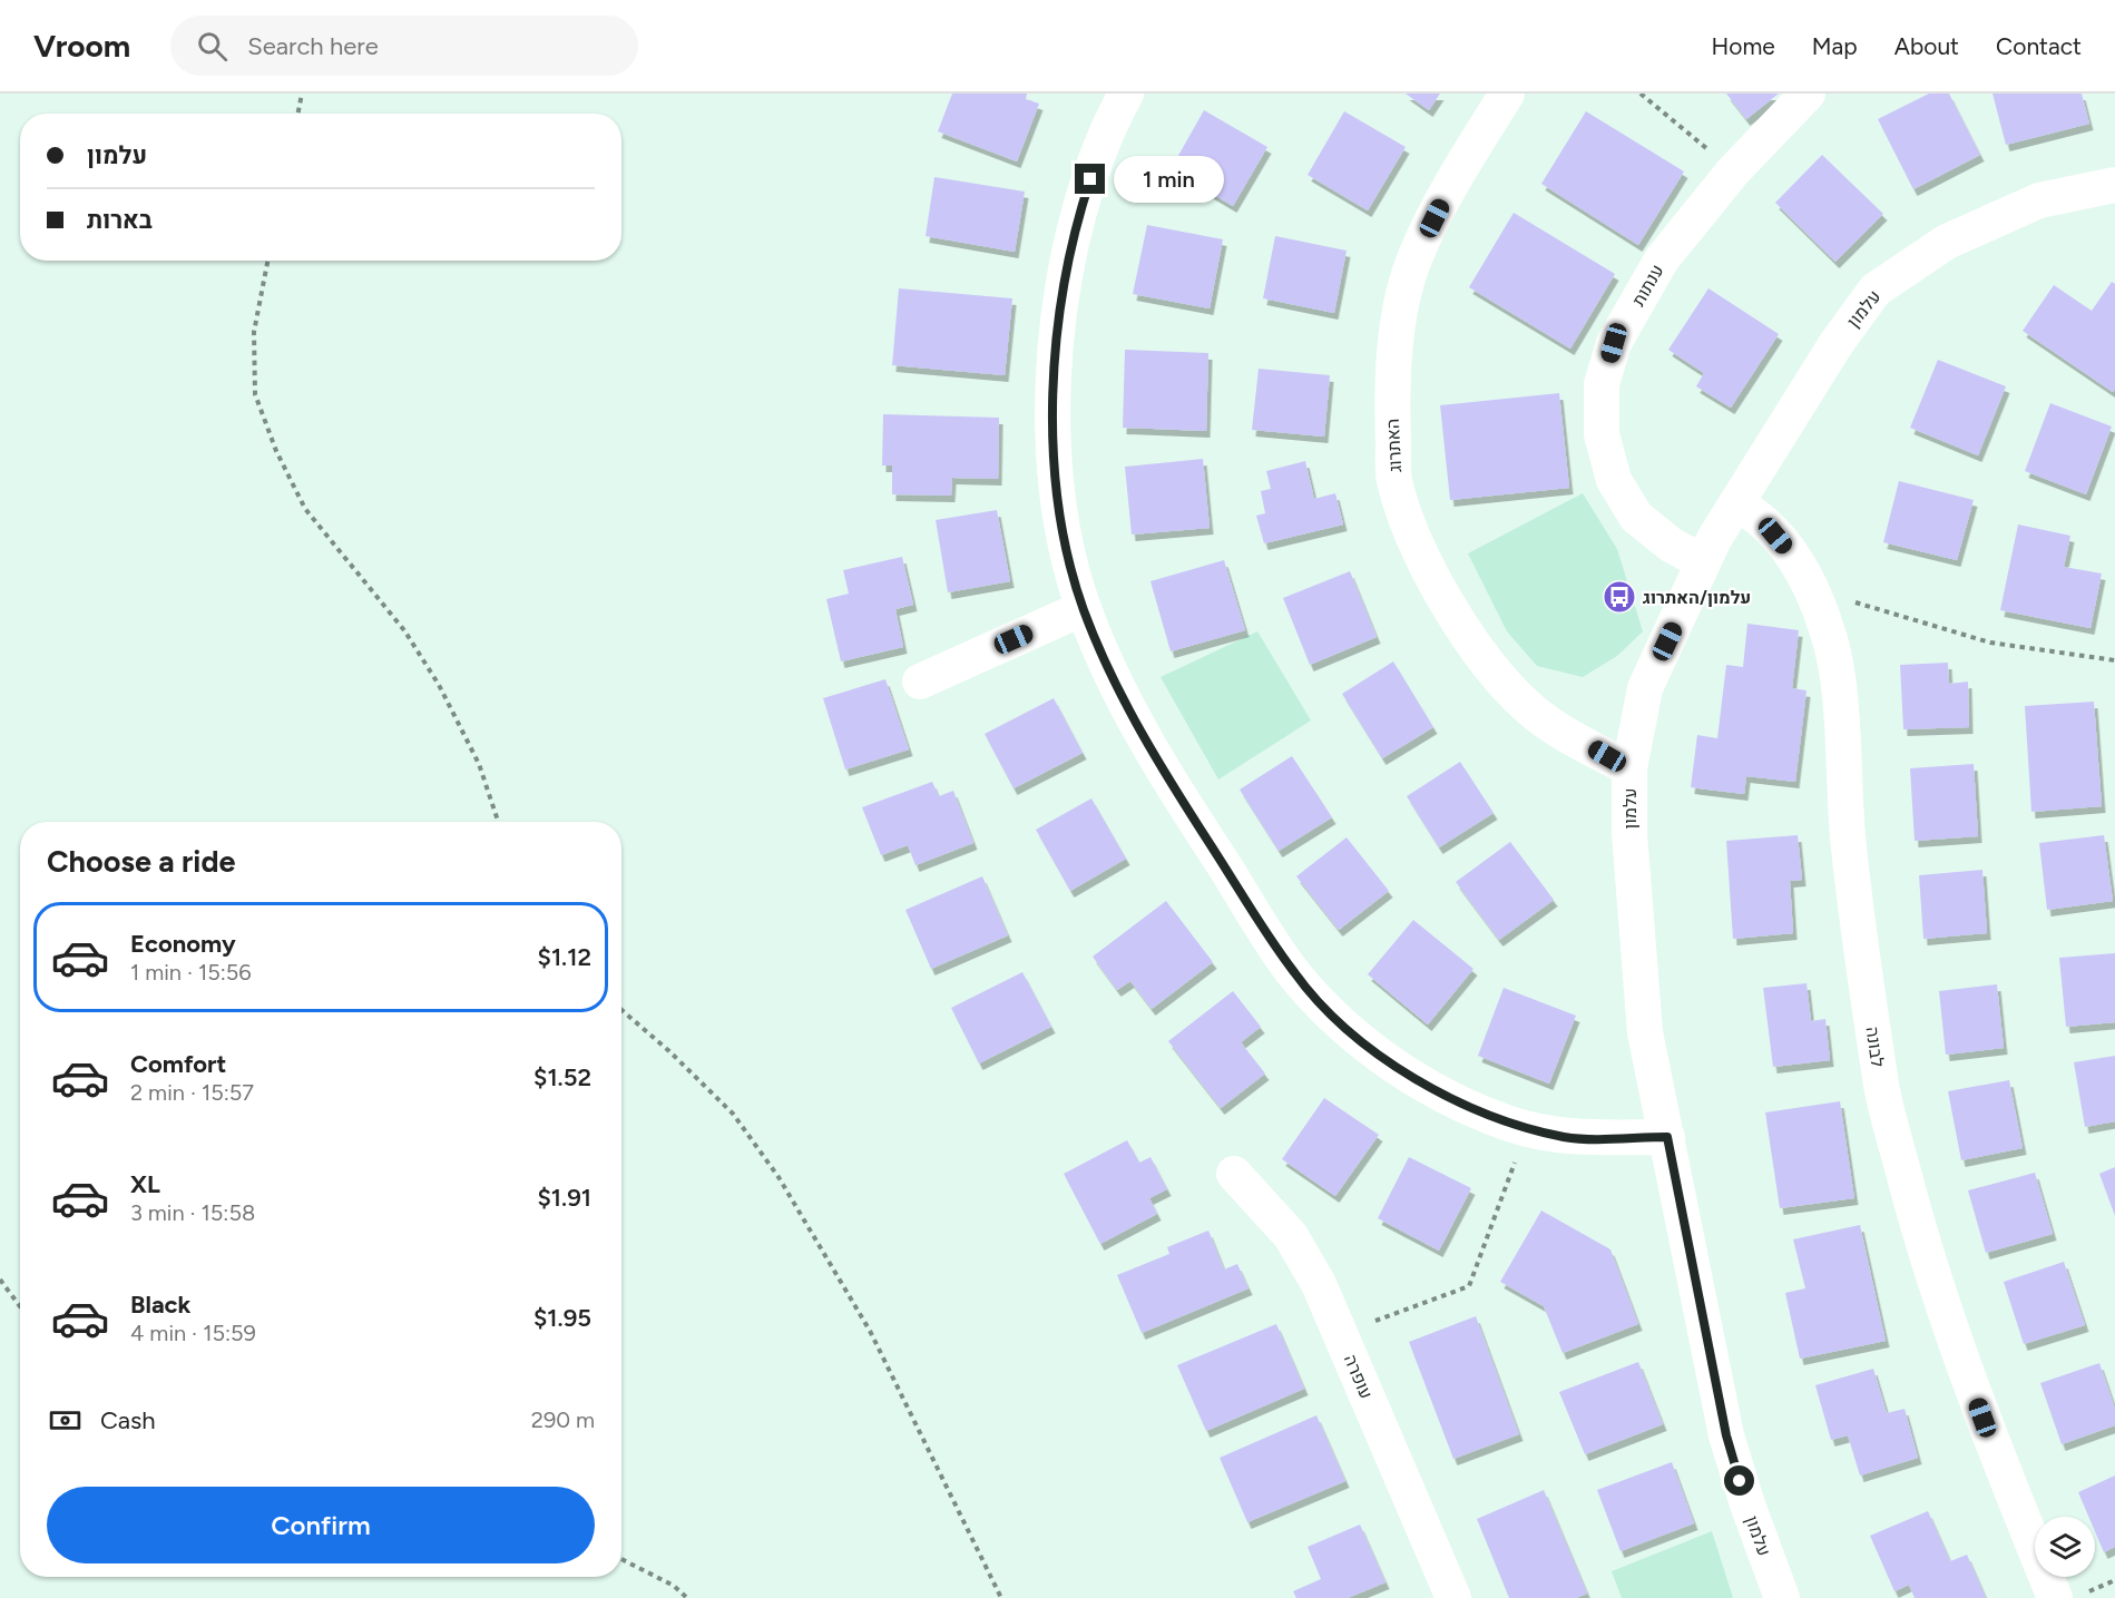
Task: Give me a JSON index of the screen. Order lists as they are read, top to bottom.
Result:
{
  "streets": {
    "street": [
      "ענתות",
      "עלמון",
      "האתרוג",
      "לבונה",
      "עופרה"
    ]
  },
  "crossings": [
    ["ענתות", "עלמון"],
    ["עלמון", "האתרוג"],
    ["עלמון", "לבונה"]
  ],
  "places": {
    "bus stop": ["עלמון/האתרוג"]
  },
  "page": {
    "header": "Vroom",
    "search": "Search here",
    "nav": [
      "Home",
      "Map",
      "About",
      "Contact"
    ],
    "banner": ["עלמון", "בארות"],
    "bubble": "1 min",
    "heading": "Choose a ride",
    "list": [
      {
        "name": "Economy",
        "note": "1 min · 15:56",
        "value": "$1.12"
      },
      {
        "name": "Comfort",
        "note": "2 min · 15:57",
        "value": "$1.52"
      },
      {
        "name": "XL",
        "note": "3 min · 15:58",
        "value": "$1.91"
      },
      {
        "name": "Black",
        "note": "4 min · 15:59",
        "value": "$1.95"
      }
    ],
    "pay": ["Cash", "290 m"],
    "buttons": "Confirm"
  }
}
